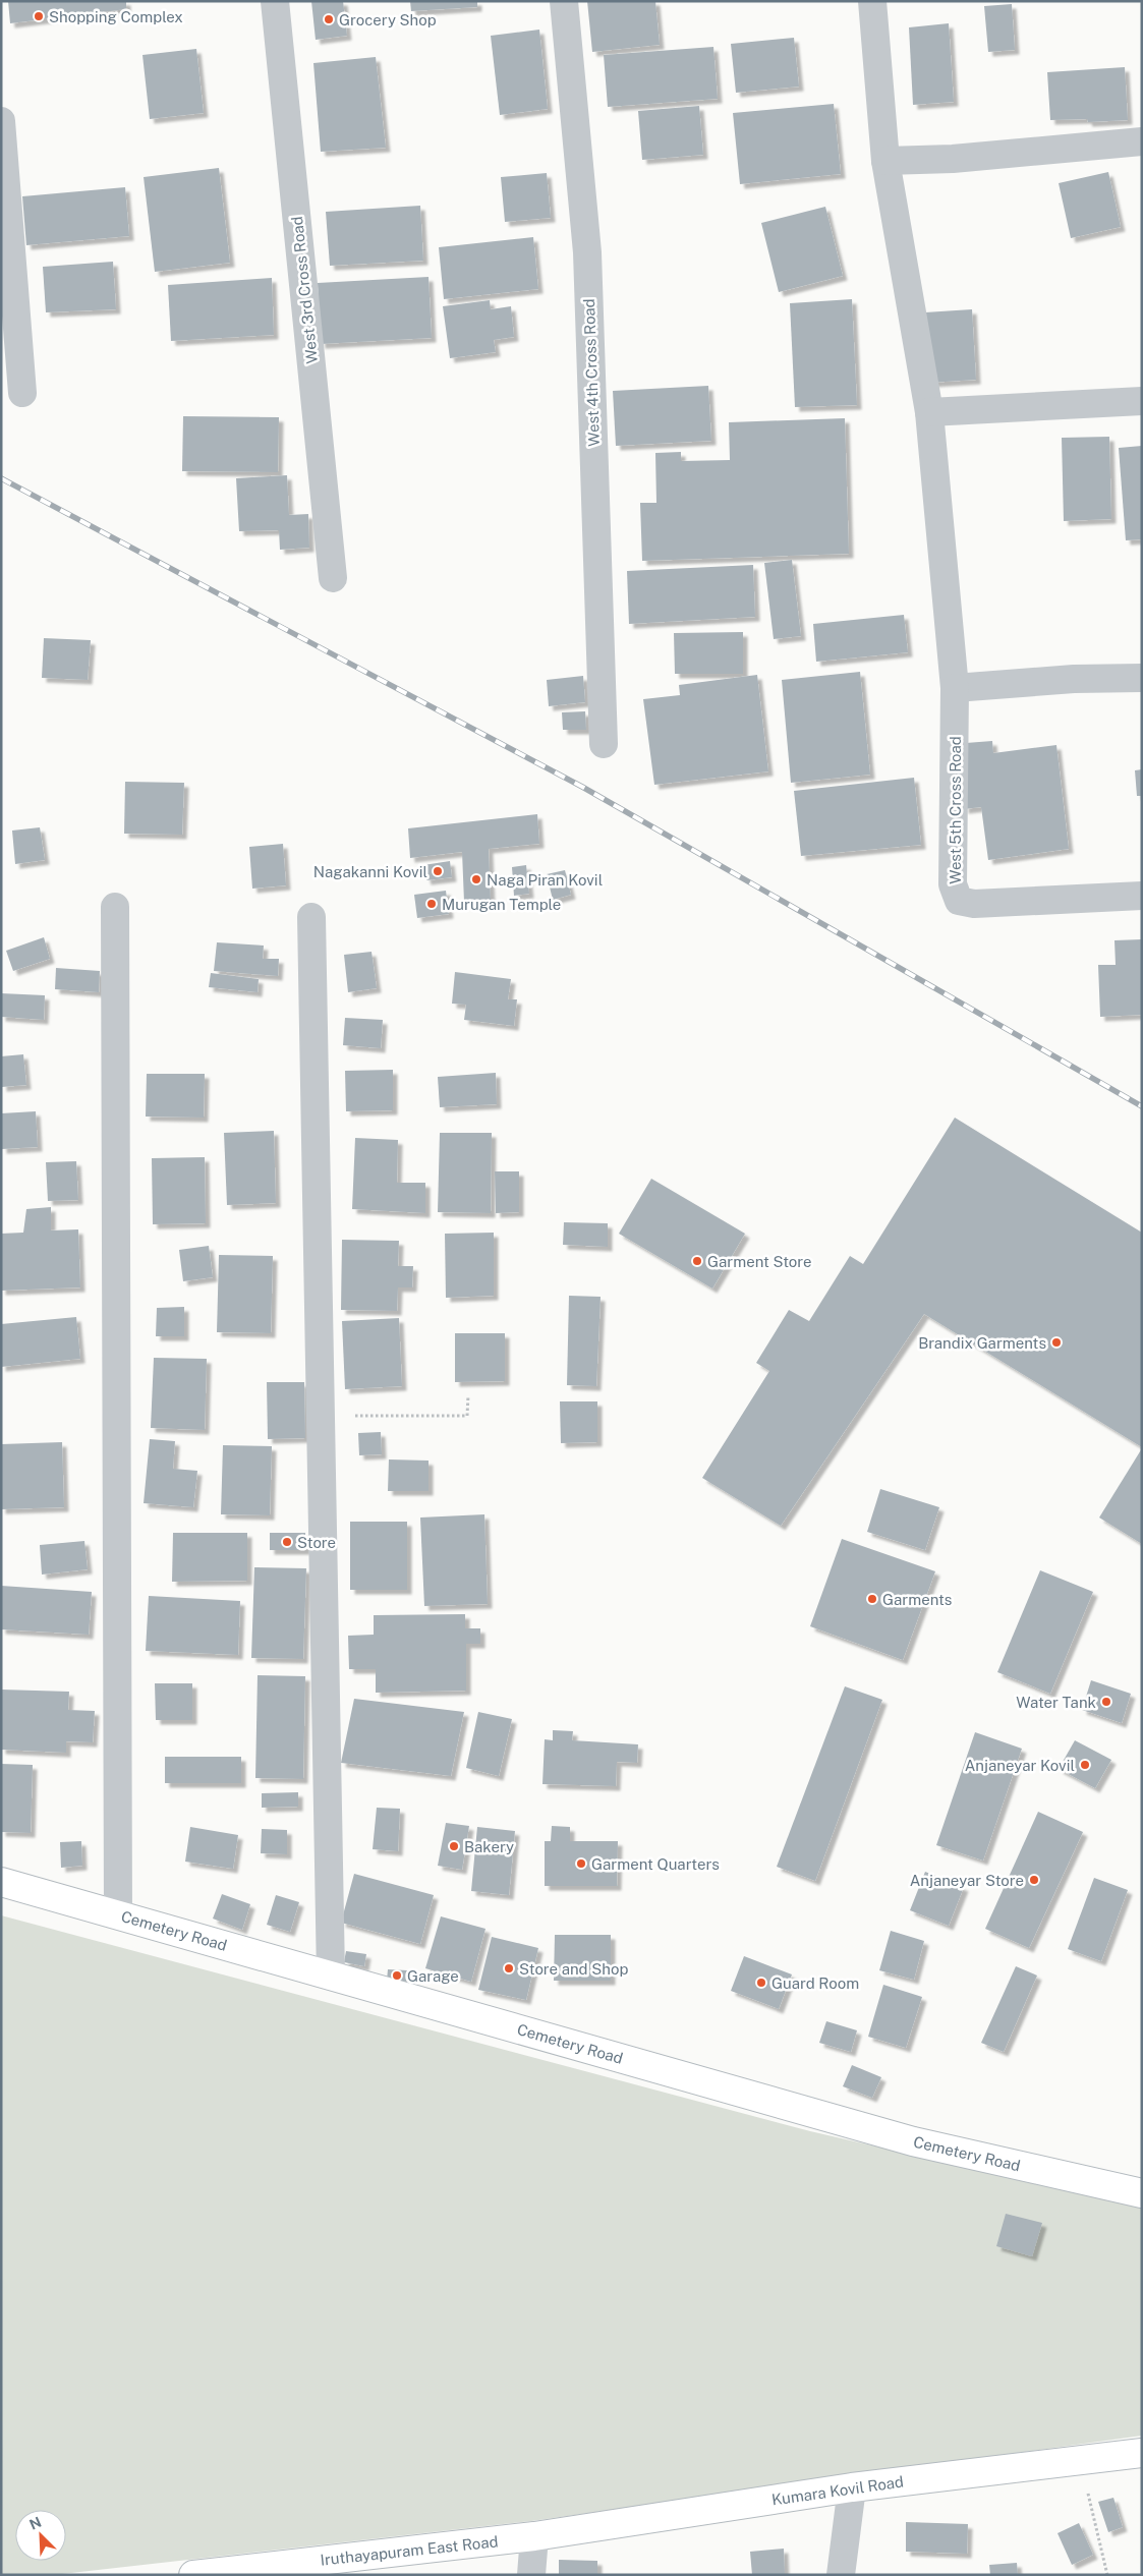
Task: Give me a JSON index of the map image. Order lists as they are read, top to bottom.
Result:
{
  "streets": {
    "main road": ["Cemetery Road", "Kumara Kovil Road", "Iruthayapuram East Road"],
    "street": ["West 3rd Cross Road", "West 4th Cross Road", "West 5th Cross Road"]
  },
  "crossings": [
    ["Kumara Kovil Road", "Iruthayapuram East Road"]
  ],
  "places": [
    "Shopping Complex",
    "Grocery Shop",
    "Nagakanni Kovil",
    "Naga Piran Kovil",
    "Murugan Temple",
    "Garment Store",
    "Brandix Garments",
    "Store",
    "Garments",
    "Water Tank",
    "Anjaneyar Kovil",
    "Bakery",
    "Garment Quarters",
    "Anjaneyar Store",
    "Store and Shop",
    "Garage",
    "Guard Room"
  ],
  "north": "top left"
}
